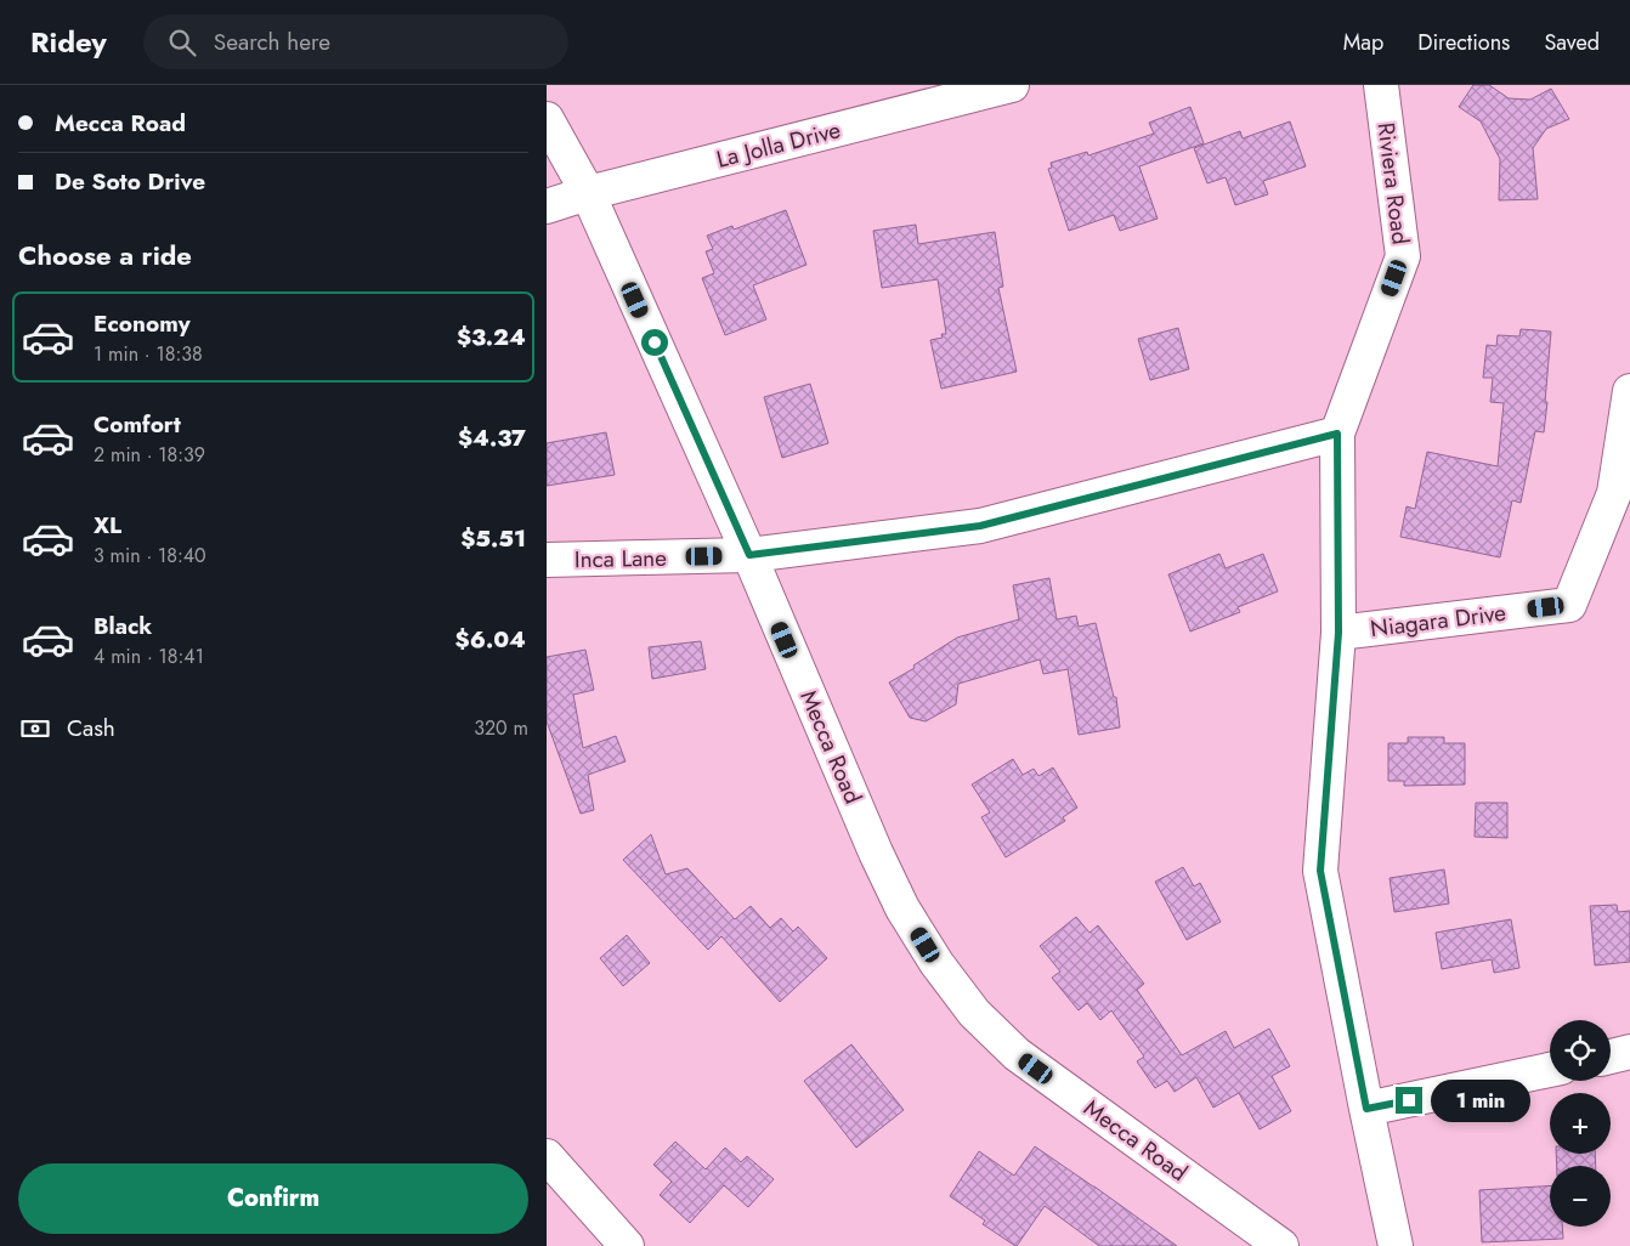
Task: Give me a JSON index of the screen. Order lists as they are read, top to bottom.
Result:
{
  "streets": {
    "street": [
      "La Jolla Drive",
      "Riviera Road",
      "Inca Lane",
      "Niagara Drive",
      "Mecca Road"
    ]
  },
  "crossings": [
    ["La Jolla Drive", "Mecca Road"],
    ["Riviera Road", "Inca Lane"],
    ["Riviera Road", "Niagara Drive"],
    ["Inca Lane", "Mecca Road"]
  ],
  "page": {
    "header": "Ridey",
    "search": "Search here",
    "nav": ["Map", "Directions", "Saved"],
    "banner": ["Mecca Road", "De Soto Drive"],
    "heading": "Choose a ride",
    "list": [
      {
        "name": "Economy",
        "note": "1 min · 18:38",
        "value": "$3.24"
      },
      {
        "name": "Comfort",
        "note": "2 min · 18:39",
        "value": "$4.37"
      },
      {
        "name": "XL",
        "note": "3 min · 18:40",
        "value": "$5.51"
      },
      {
        "name": "Black",
        "note": "4 min · 18:41",
        "value": "$6.04"
      }
    ],
    "pay": ["Cash", "320 m"],
    "map_buttons": ["+", "−"],
    "bubble": "1 min",
    "buttons": "Confirm"
  }
}
